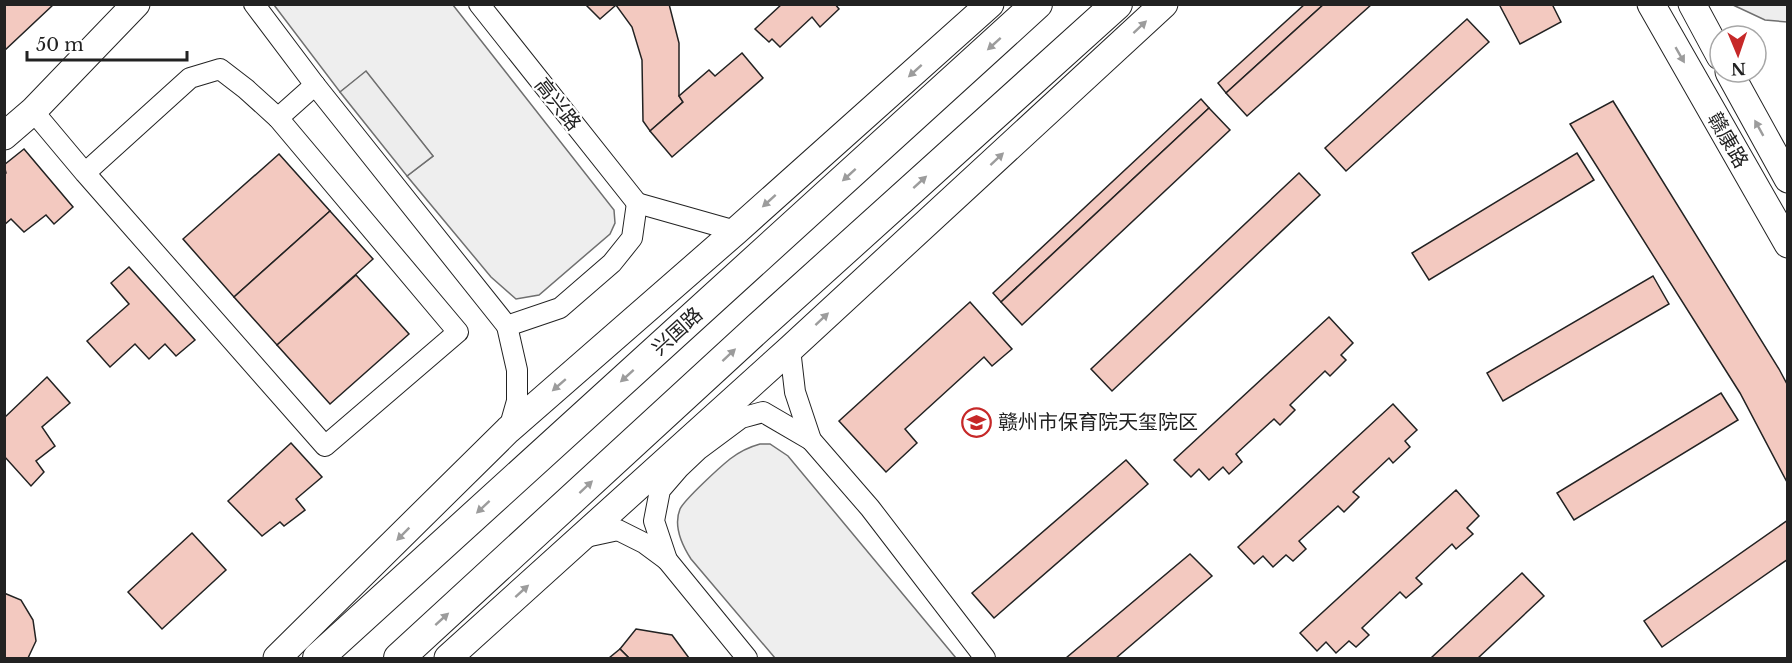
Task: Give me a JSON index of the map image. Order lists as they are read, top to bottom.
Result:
{
  "streets": {
    "main road": ["兴国路"],
    "street": ["高兴路", "赣康路"]
  },
  "places": {
    "school or university": ["赣州市保育院天玺院区"]
  },
  "scale_bar": "50 m",
  "north": "bottom"
}
